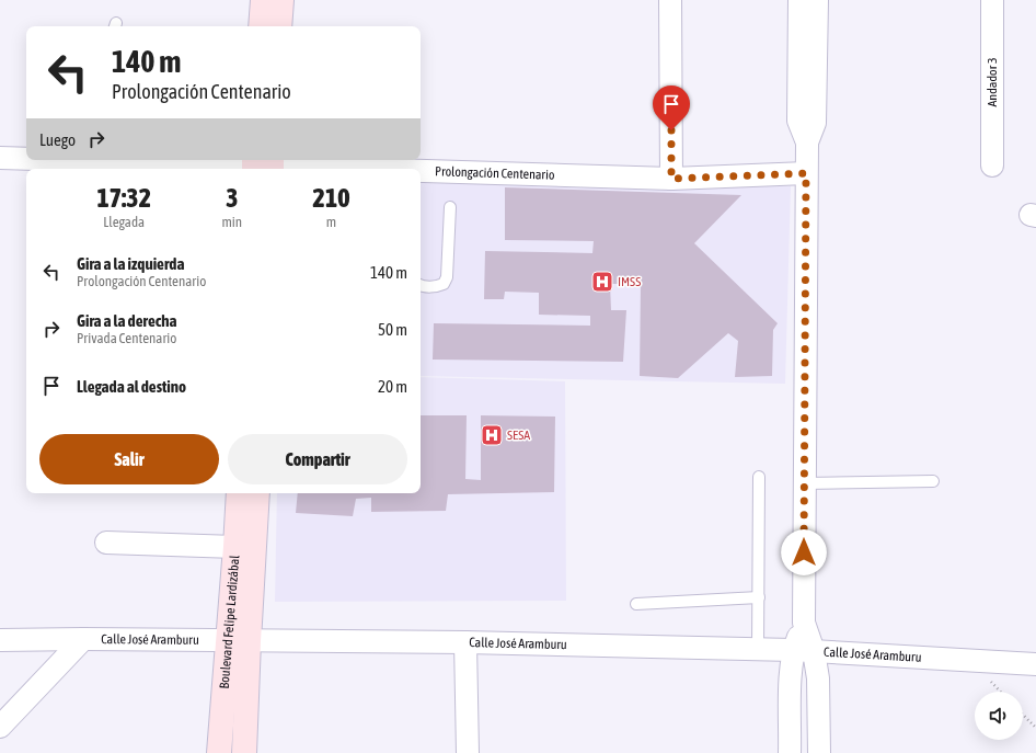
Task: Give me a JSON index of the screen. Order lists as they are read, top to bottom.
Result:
{
  "streets": {
    "main road": ["Boulevard Felipe Lardizábal"],
    "street": ["Andador 3", "Prolongación Centenario", "Calle José Aramburu"]
  },
  "crossings": [
    ["Boulevard Felipe Lardizábal", "Calle José Aramburu"]
  ],
  "places": {
    "hospital": ["IMSS", "SESA"]
  },
  "page": {
    "turn": ["140 m", "Prolongación Centenario"],
    "then": "Luego",
    "eta": [
      "17:32",
      "Llegada",
      "3",
      "min",
      "210",
      "m"
    ],
    "list": [
      {
        "name": "Gira a la izquierda",
        "note": "Prolongación Centenario",
        "value": "140 m"
      },
      {
        "name": "Gira a la derecha",
        "note": "Privada Centenario",
        "value": "50 m"
      },
      {
        "name": "Llegada al destino",
        "value": "20 m"
      }
    ],
    "buttons": ["Salir", "Compartir"]
  }
}
